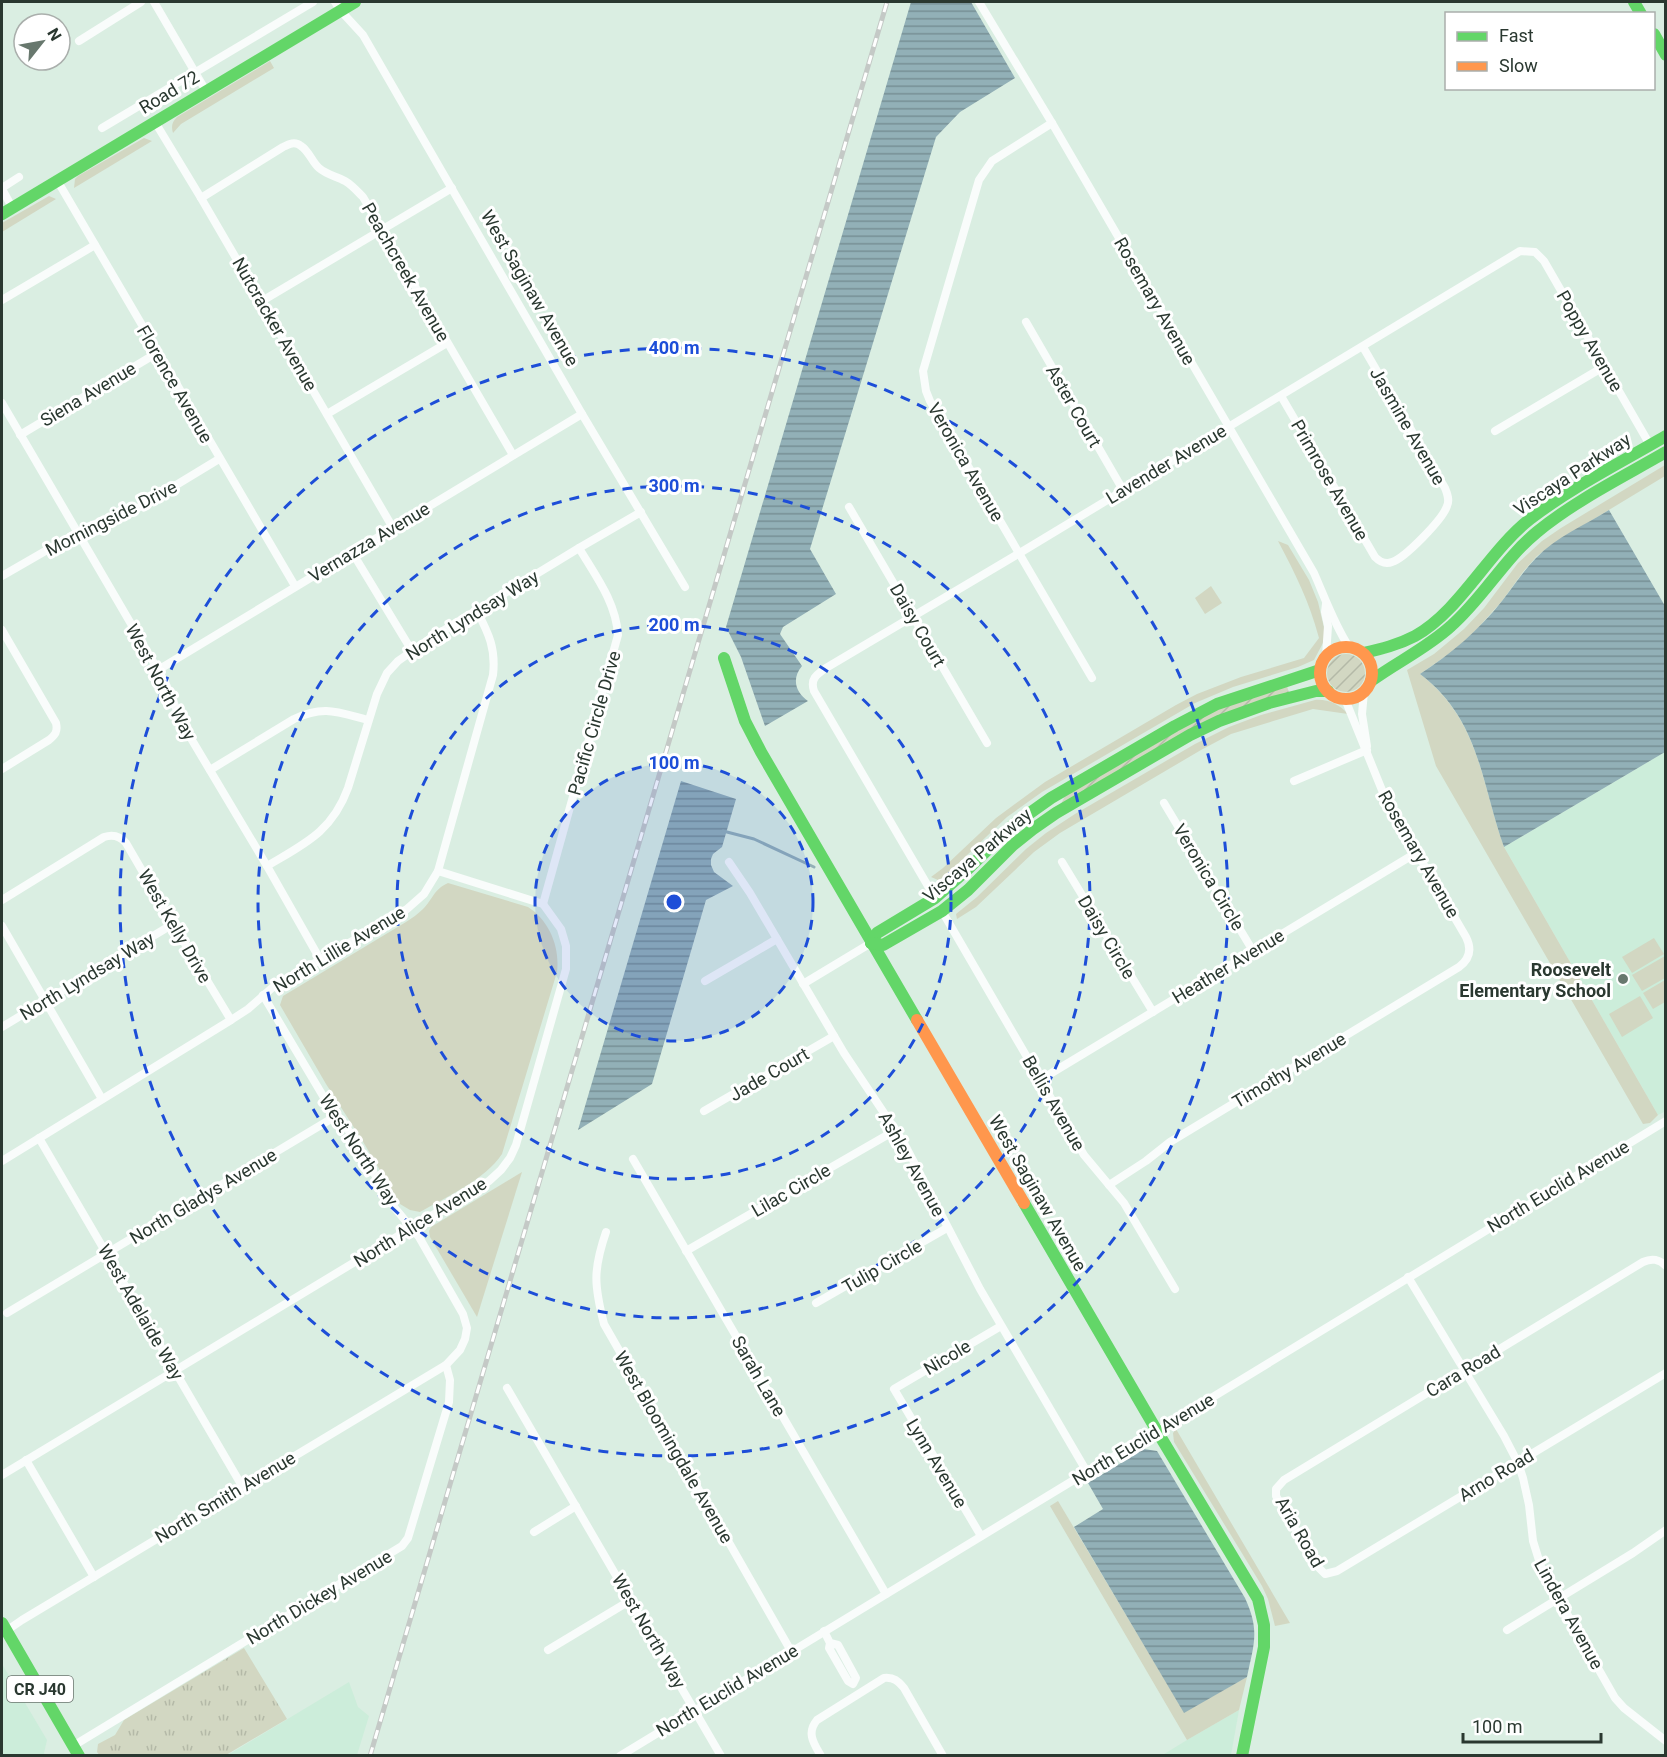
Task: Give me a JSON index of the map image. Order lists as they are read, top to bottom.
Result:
{
  "streets": {
    "street": [
      "Road 72",
      "Peachcreek Avenue",
      "West Saginaw Avenue",
      "Rosemary Avenue",
      "Nutcracker Avenue",
      "Poppy Avenue",
      "Florence Avenue",
      "Siena Avenue",
      "Aster Court",
      "Jasmine Avenue",
      "Veronica Avenue",
      "Lavender Avenue",
      "Viscaya Parkway",
      "Primrose Avenue",
      "Morningside Drive",
      "Vernazza Avenue",
      "North Lyndsay Way",
      "Daisy Court",
      "West North Way",
      "Pacific Circle Drive",
      "Veronica Circle",
      "West Kelly Drive",
      "Daisy Circle",
      "North Lillie Avenue",
      "Heather Avenue",
      "Timothy Avenue",
      "Jade Court",
      "Bellis Avenue",
      "Ashley Avenue",
      "North Euclid Avenue",
      "Lilac Circle",
      "North Gladys Avenue",
      "North Alice Avenue",
      "Tulip Circle",
      "West Adelaide Way",
      "Nicole",
      "Cara Road",
      "Sarah Lane",
      "West Bloomingdale Avenue",
      "Lynn Avenue",
      "Arno Road",
      "North Smith Avenue",
      "Aria Road",
      "North Dickey Avenue",
      "Lindera Avenue",
      "CR J40"
    ]
  },
  "crossings": [
    ["Road 72", "West Saginaw Avenue"],
    ["Road 72", "Nutcracker Avenue"],
    ["Road 72", "Florence Avenue"],
    ["Peachcreek Avenue", "Nutcracker Avenue"],
    ["Peachcreek Avenue", "Vernazza Avenue"],
    ["West Saginaw Avenue", "Viscaya Parkway"],
    ["West Saginaw Avenue", "Vernazza Avenue"],
    ["West Saginaw Avenue", "North Lyndsay Way"],
    ["West Saginaw Avenue", "North Euclid Avenue"],
    ["Rosemary Avenue", "Veronica Avenue"],
    ["Rosemary Avenue", "Lavender Avenue"],
    ["Rosemary Avenue", "Viscaya Parkway"],
    ["Rosemary Avenue", "Heather Avenue"],
    ["Rosemary Avenue", "Timothy Avenue"],
    ["Nutcracker Avenue", "Vernazza Avenue"],
    ["Poppy Avenue", "Lavender Avenue"],
    ["Poppy Avenue", "Viscaya Parkway"],
    ["Florence Avenue", "Siena Avenue"],
    ["Florence Avenue", "Morningside Drive"],
    ["Florence Avenue", "Vernazza Avenue"],
    ["Siena Avenue", "West North Way"],
    ["Aster Court", "Lavender Avenue"],
    ["Jasmine Avenue", "Lavender Avenue"],
    ["Jasmine Avenue", "Primrose Avenue"],
    ["Veronica Avenue", "Lavender Avenue"],
    ["Lavender Avenue", "Viscaya Parkway"],
    ["Lavender Avenue", "Primrose Avenue"],
    ["Lavender Avenue", "Daisy Court"],
    ["Viscaya Parkway", "Bellis Avenue"],
    ["Morningside Drive", "West North Way"],
    ["Vernazza Avenue", "West North Way"],
    ["North Lyndsay Way", "West North Way"],
    ["North Lyndsay Way", "Pacific Circle Drive"],
    ["North Lyndsay Way", "West Kelly Drive"],
    ["North Lyndsay Way", "North Lillie Avenue"],
    ["West North Way", "North Lillie Avenue"],
    ["West North Way", "North Euclid Avenue"],
    ["West North Way", "North Gladys Avenue"],
    ["West North Way", "North Alice Avenue"],
    ["West North Way", "North Smith Avenue"],
    ["West North Way", "North Dickey Avenue"],
    ["Pacific Circle Drive", "North Alice Avenue"],
    ["Veronica Circle", "Heather Avenue"],
    ["West Kelly Drive", "North Lillie Avenue"],
    ["Daisy Circle", "Heather Avenue"],
    ["North Lillie Avenue", "West Adelaide Way"],
    ["Heather Avenue", "Bellis Avenue"],
    ["Timothy Avenue", "Bellis Avenue"],
    ["Jade Court", "Ashley Avenue"],
    ["Ashley Avenue", "North Euclid Avenue"],
    ["Ashley Avenue", "Lilac Circle"],
    ["Ashley Avenue", "Tulip Circle"],
    ["Ashley Avenue", "Nicole"],
    ["North Euclid Avenue", "Sarah Lane"],
    ["North Euclid Avenue", "West Bloomingdale Avenue"],
    ["North Euclid Avenue", "Lynn Avenue"],
    ["North Euclid Avenue", "Lindera Avenue"],
    ["Lilac Circle", "Sarah Lane"],
    ["North Gladys Avenue", "West Adelaide Way"],
    ["North Alice Avenue", "West Adelaide Way"],
    ["West Adelaide Way", "North Smith Avenue"],
    ["Nicole", "Lynn Avenue"],
    ["Cara Road", "Aria Road"],
    ["Cara Road", "Lindera Avenue"],
    ["Arno Road", "Aria Road"],
    ["Arno Road", "Lindera Avenue"],
    ["North Smith Avenue", "North Dickey Avenue"],
    ["North Smith Avenue", "CR J40"],
    ["North Dickey Avenue", "CR J40"]
  ],
  "places": ["Roosevelt Elementary School"],
  "legend": ["Fast", "Slow"],
  "scale_bar": "100 m",
  "north": "top right",
  "rings": [
    "400 m",
    "300 m",
    "200 m",
    "100 m"
  ]
}
